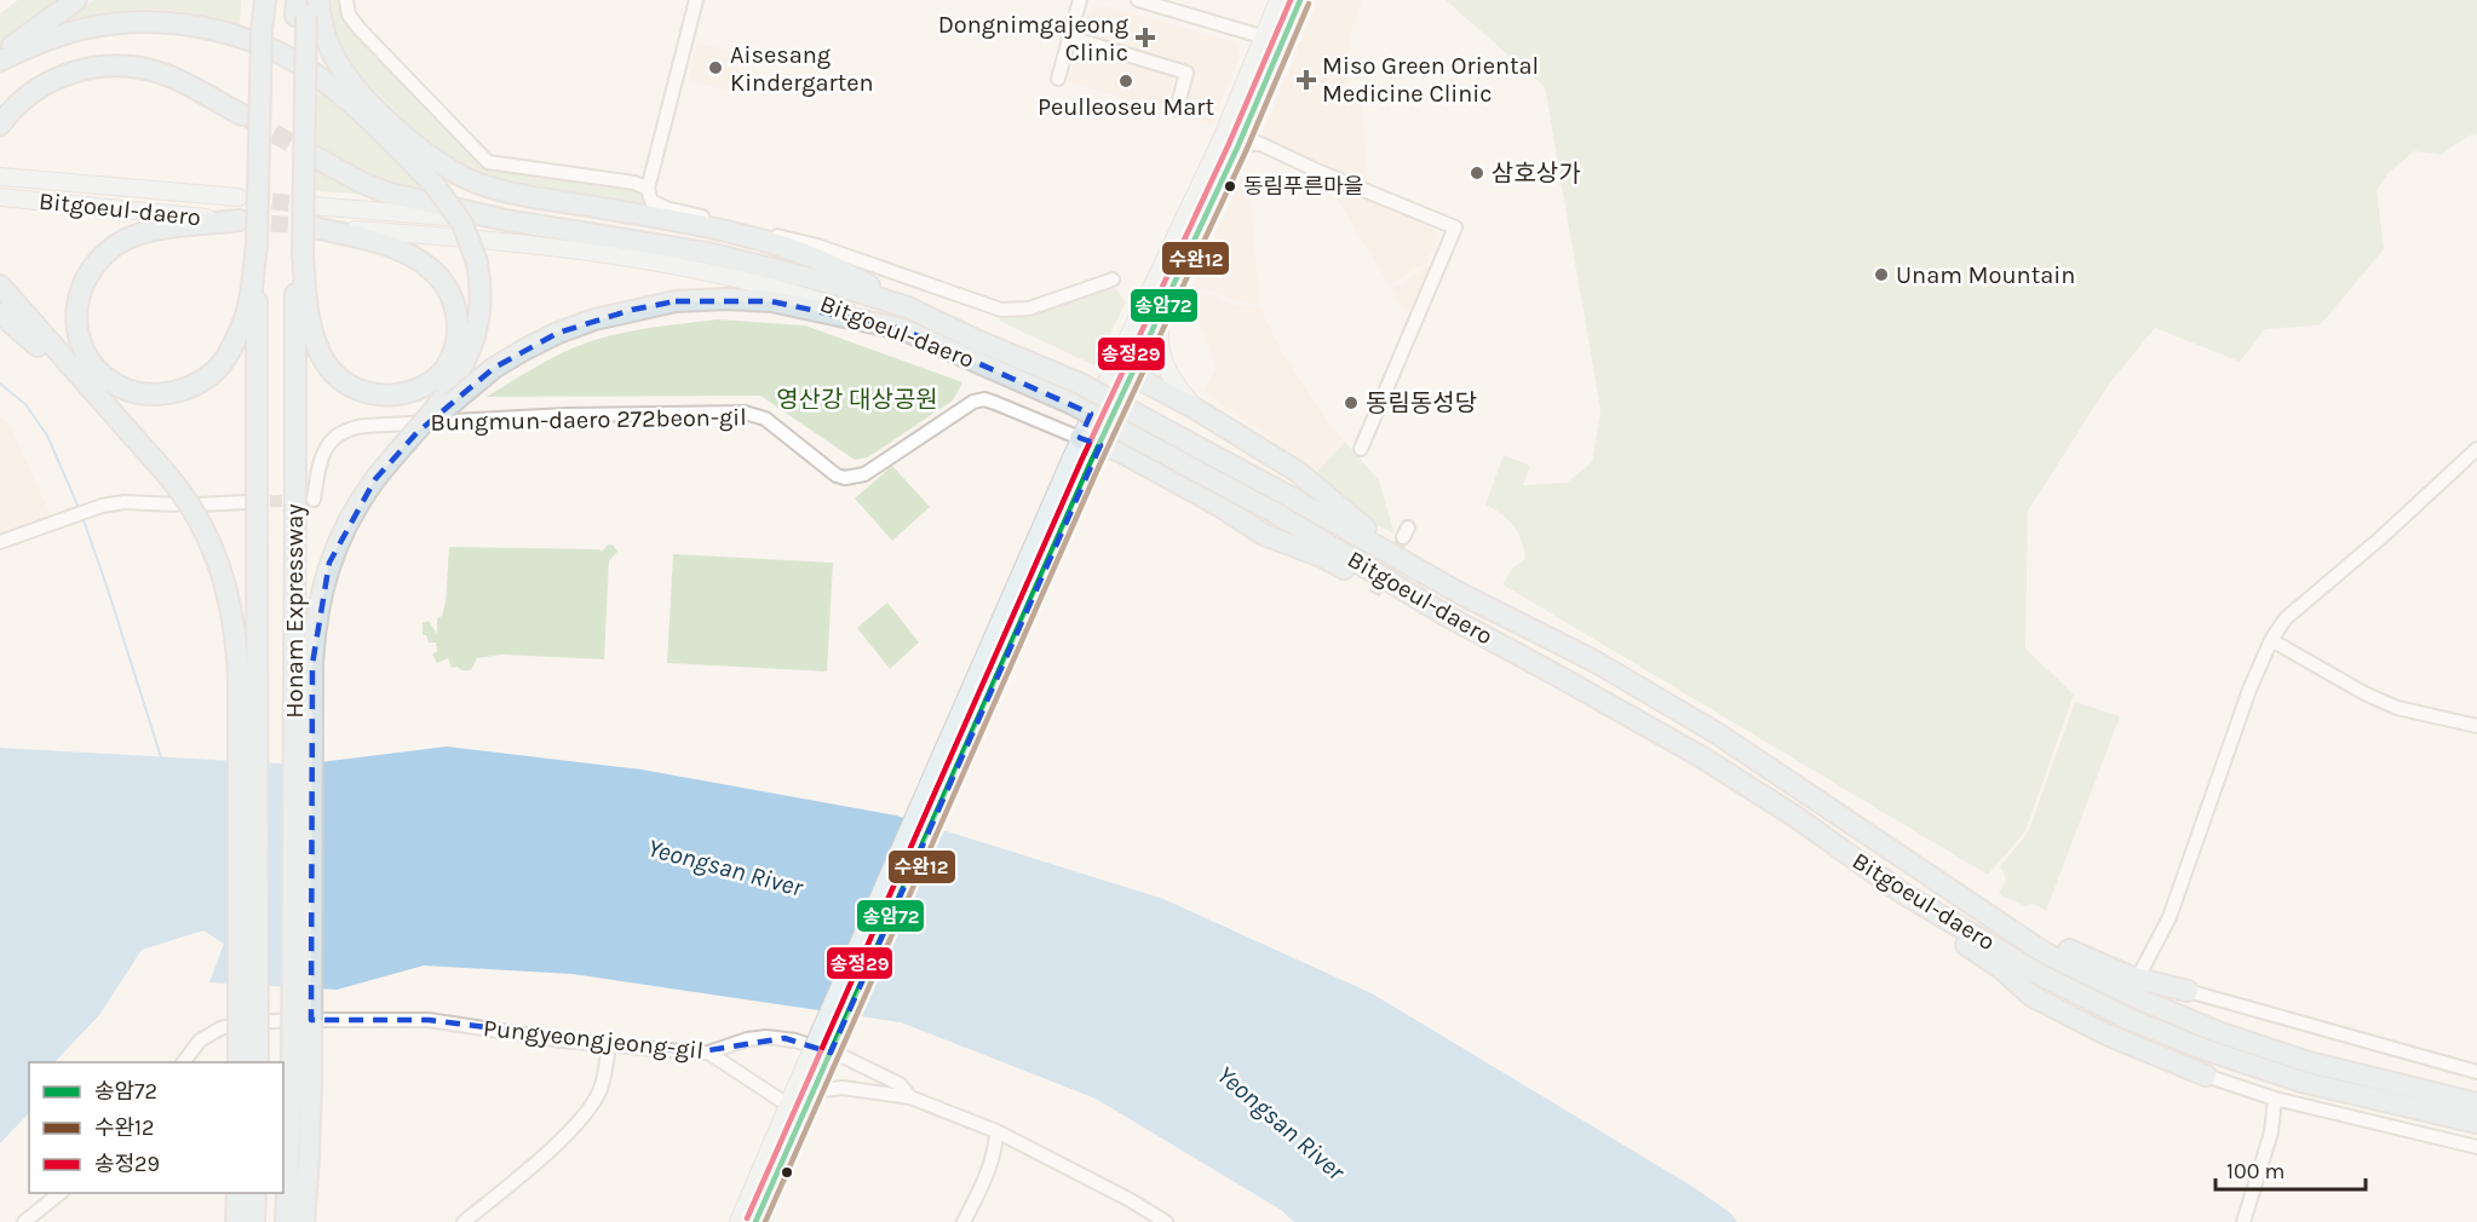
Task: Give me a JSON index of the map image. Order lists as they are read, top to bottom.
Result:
{
  "streets": {
    "highway": ["Bitgoeul-daero", "Honam Expressway"],
    "street": ["Bungmun-daero 272beon-gil", "Pungyeongjeong-gil"]
  },
  "water": ["Yeongsan River"],
  "parks": ["영산강 대상공원"],
  "places": {
    "health": ["Dongnimgajeong Clinic", "Miso Green Oriental Medicine Clinic"],
    "other": [
      "Aisesang Kindergarten",
      "Peulleoseu Mart",
      "삼호상가",
      "동림푸른마을",
      "Unam Mountain",
      "동림동성당"
    ]
  },
  "lines": ["transit line 송암72", "transit line 송정29", "transit line 수완12"],
  "legend": ["송암72", "수완12", "송정29"],
  "scale_bar": "100 m"
}
